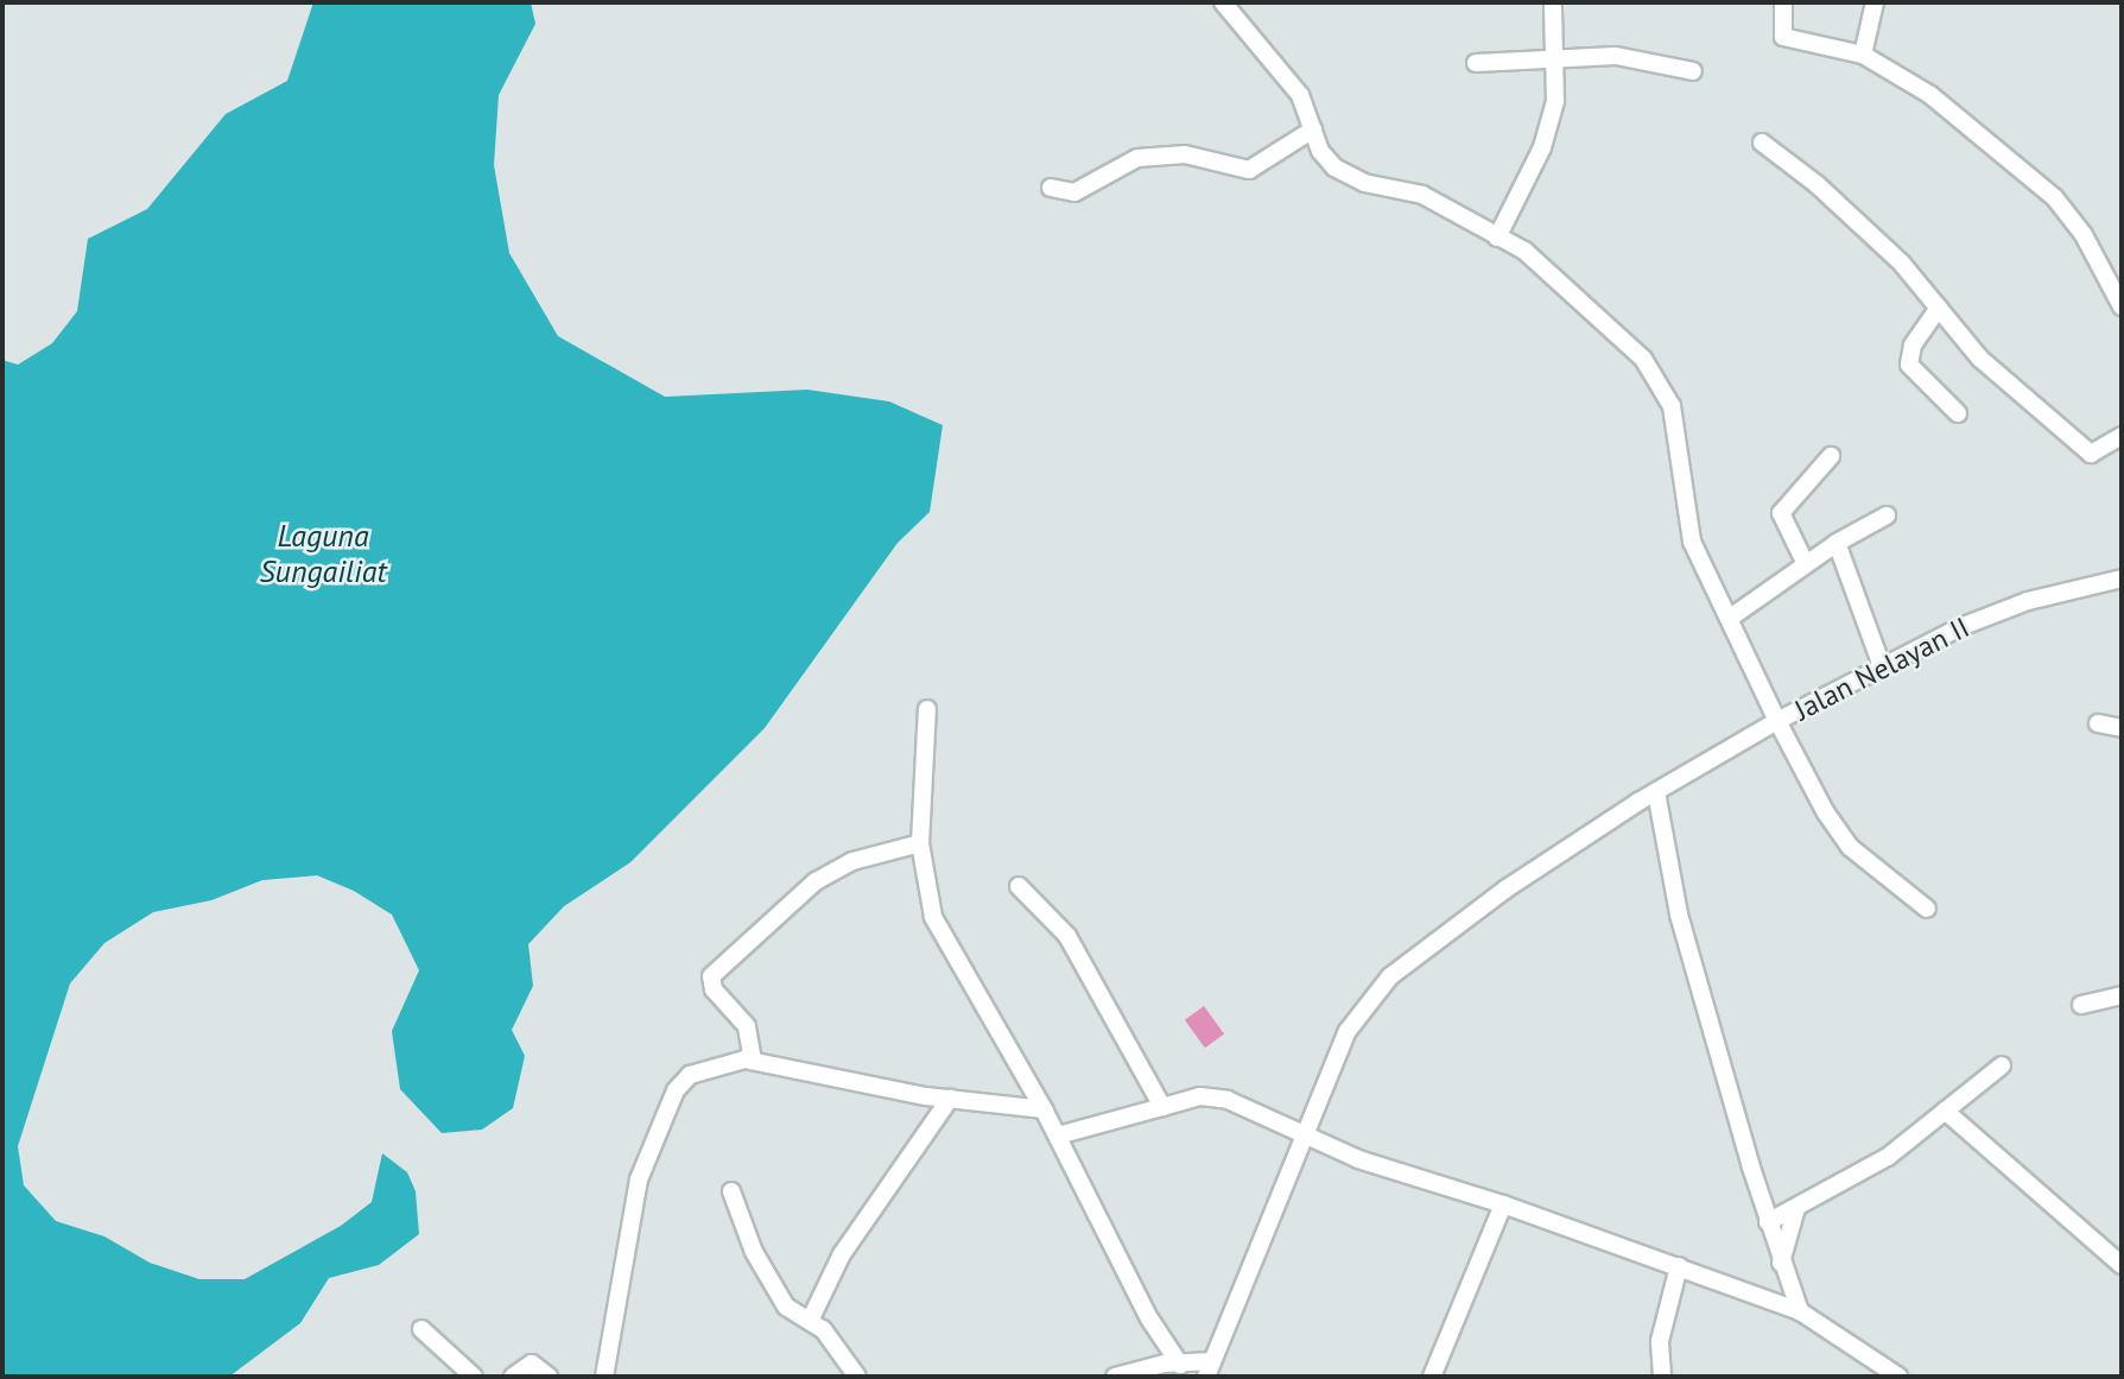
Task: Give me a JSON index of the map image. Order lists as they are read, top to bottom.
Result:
{
  "streets": {
    "street": ["Jalan Nelayan II"]
  },
  "water": ["Laguna Sungailiat"]
}
